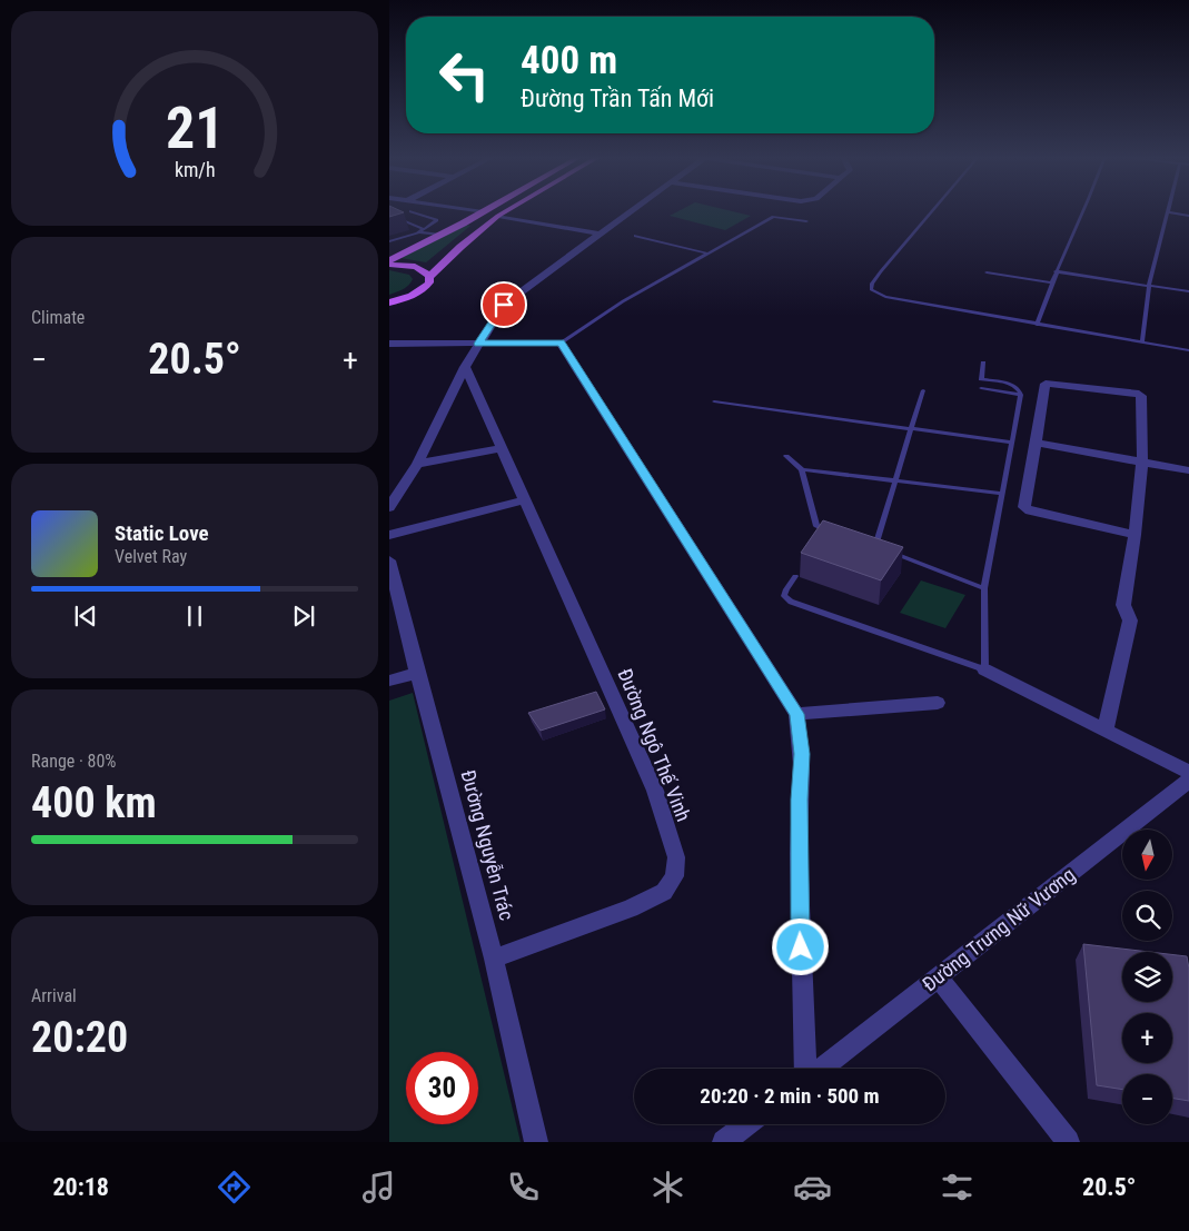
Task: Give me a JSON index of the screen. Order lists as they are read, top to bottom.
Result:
{
  "streets": {
    "street": ["Đường Ngô Thế Vinh", "Đường Nguyễn Trác", "Đường Trưng Nữ Vương"]
  },
  "crossings": [
    ["Đường Ngô Thế Vinh", "Đường Nguyễn Trác"]
  ],
  "north": "bottom",
  "page": {
    "turn": ["400 m", "Đường Trần Tấn Mới"],
    "tile": [
      "Climate",
      ["Range · 80%", "400 km"],
      ["Arrival", "20:20"]
    ],
    "heat": ["−", "20.5°", "+"],
    "song": ["Static Love", "Velvet Ray"],
    "map_buttons": ["+", "−"],
    "limit": "30",
    "trip": "20:20 · 2 min · 500 m",
    "tabs": ["20:18", "20.5°"],
    "gauge": ["21", "km/h"]
  }
}
